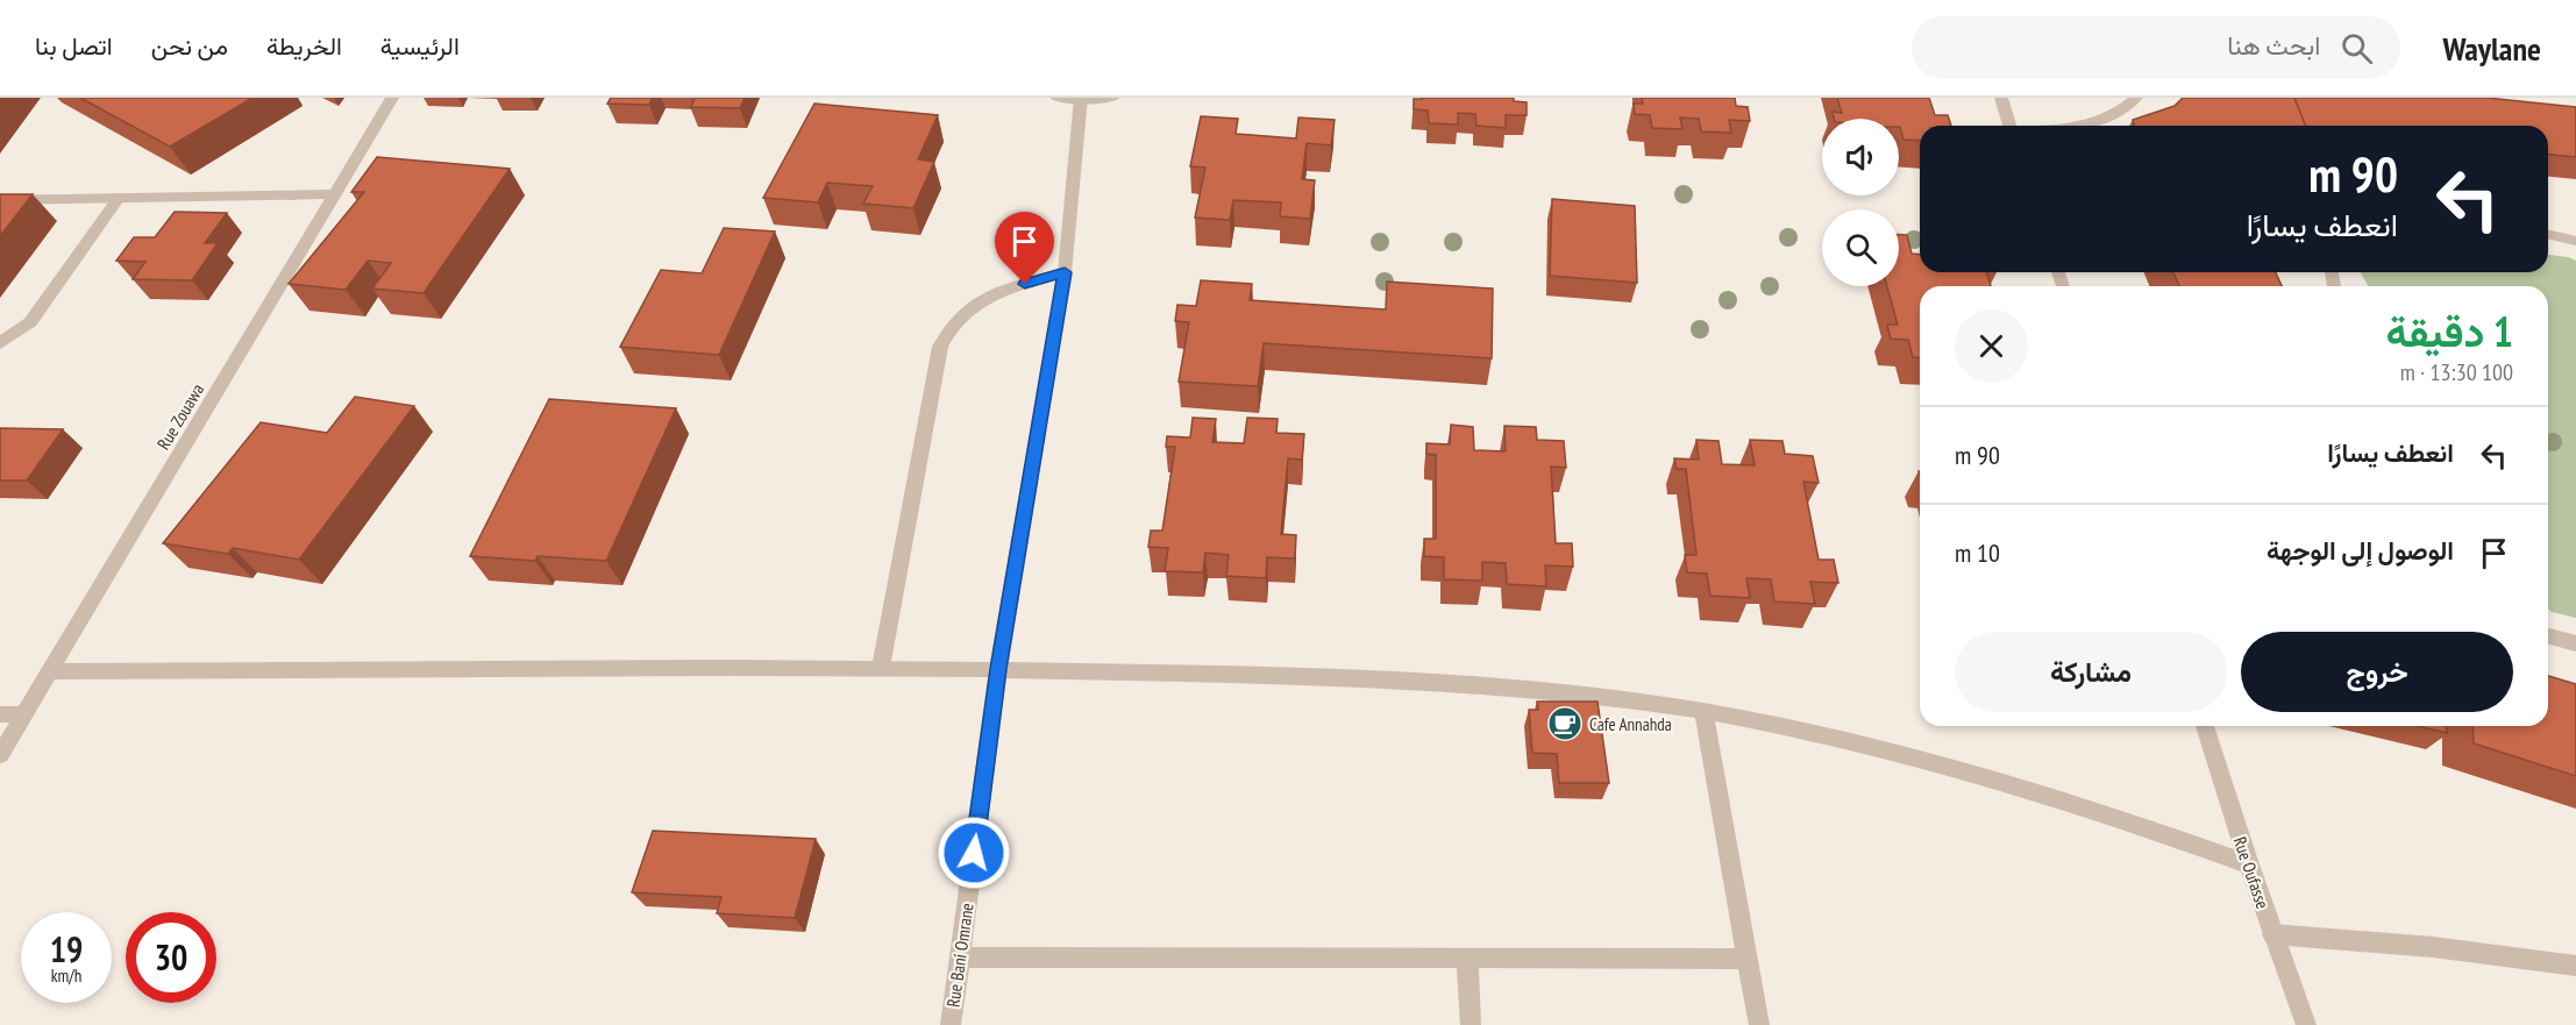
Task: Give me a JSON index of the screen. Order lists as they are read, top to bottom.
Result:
{
  "streets": {
    "street": ["Rue Zouawa", "Rue Oufasse", "Rue Bani Omrane"]
  },
  "places": {
    "cafe": ["Cafe Annahda"]
  },
  "page": {
    "header": "Waylane",
    "search": "ابحث هنا",
    "nav": [
      "الرئيسية",
      "الخريطة",
      "من نحن",
      "اتصل بنا"
    ],
    "turn": ["90 m", "انعطف يسارًا"],
    "heading": ["1 دقيقة", "100 m · 13:30"],
    "list": [
      {
        "name": "انعطف يسارًا",
        "value": "90 m"
      },
      {
        "name": "الوصول إلى الوجهة",
        "value": "10 m"
      }
    ],
    "buttons": ["خروج", "مشاركة"],
    "speed": "19 km/h",
    "limit": "30"
  }
}
